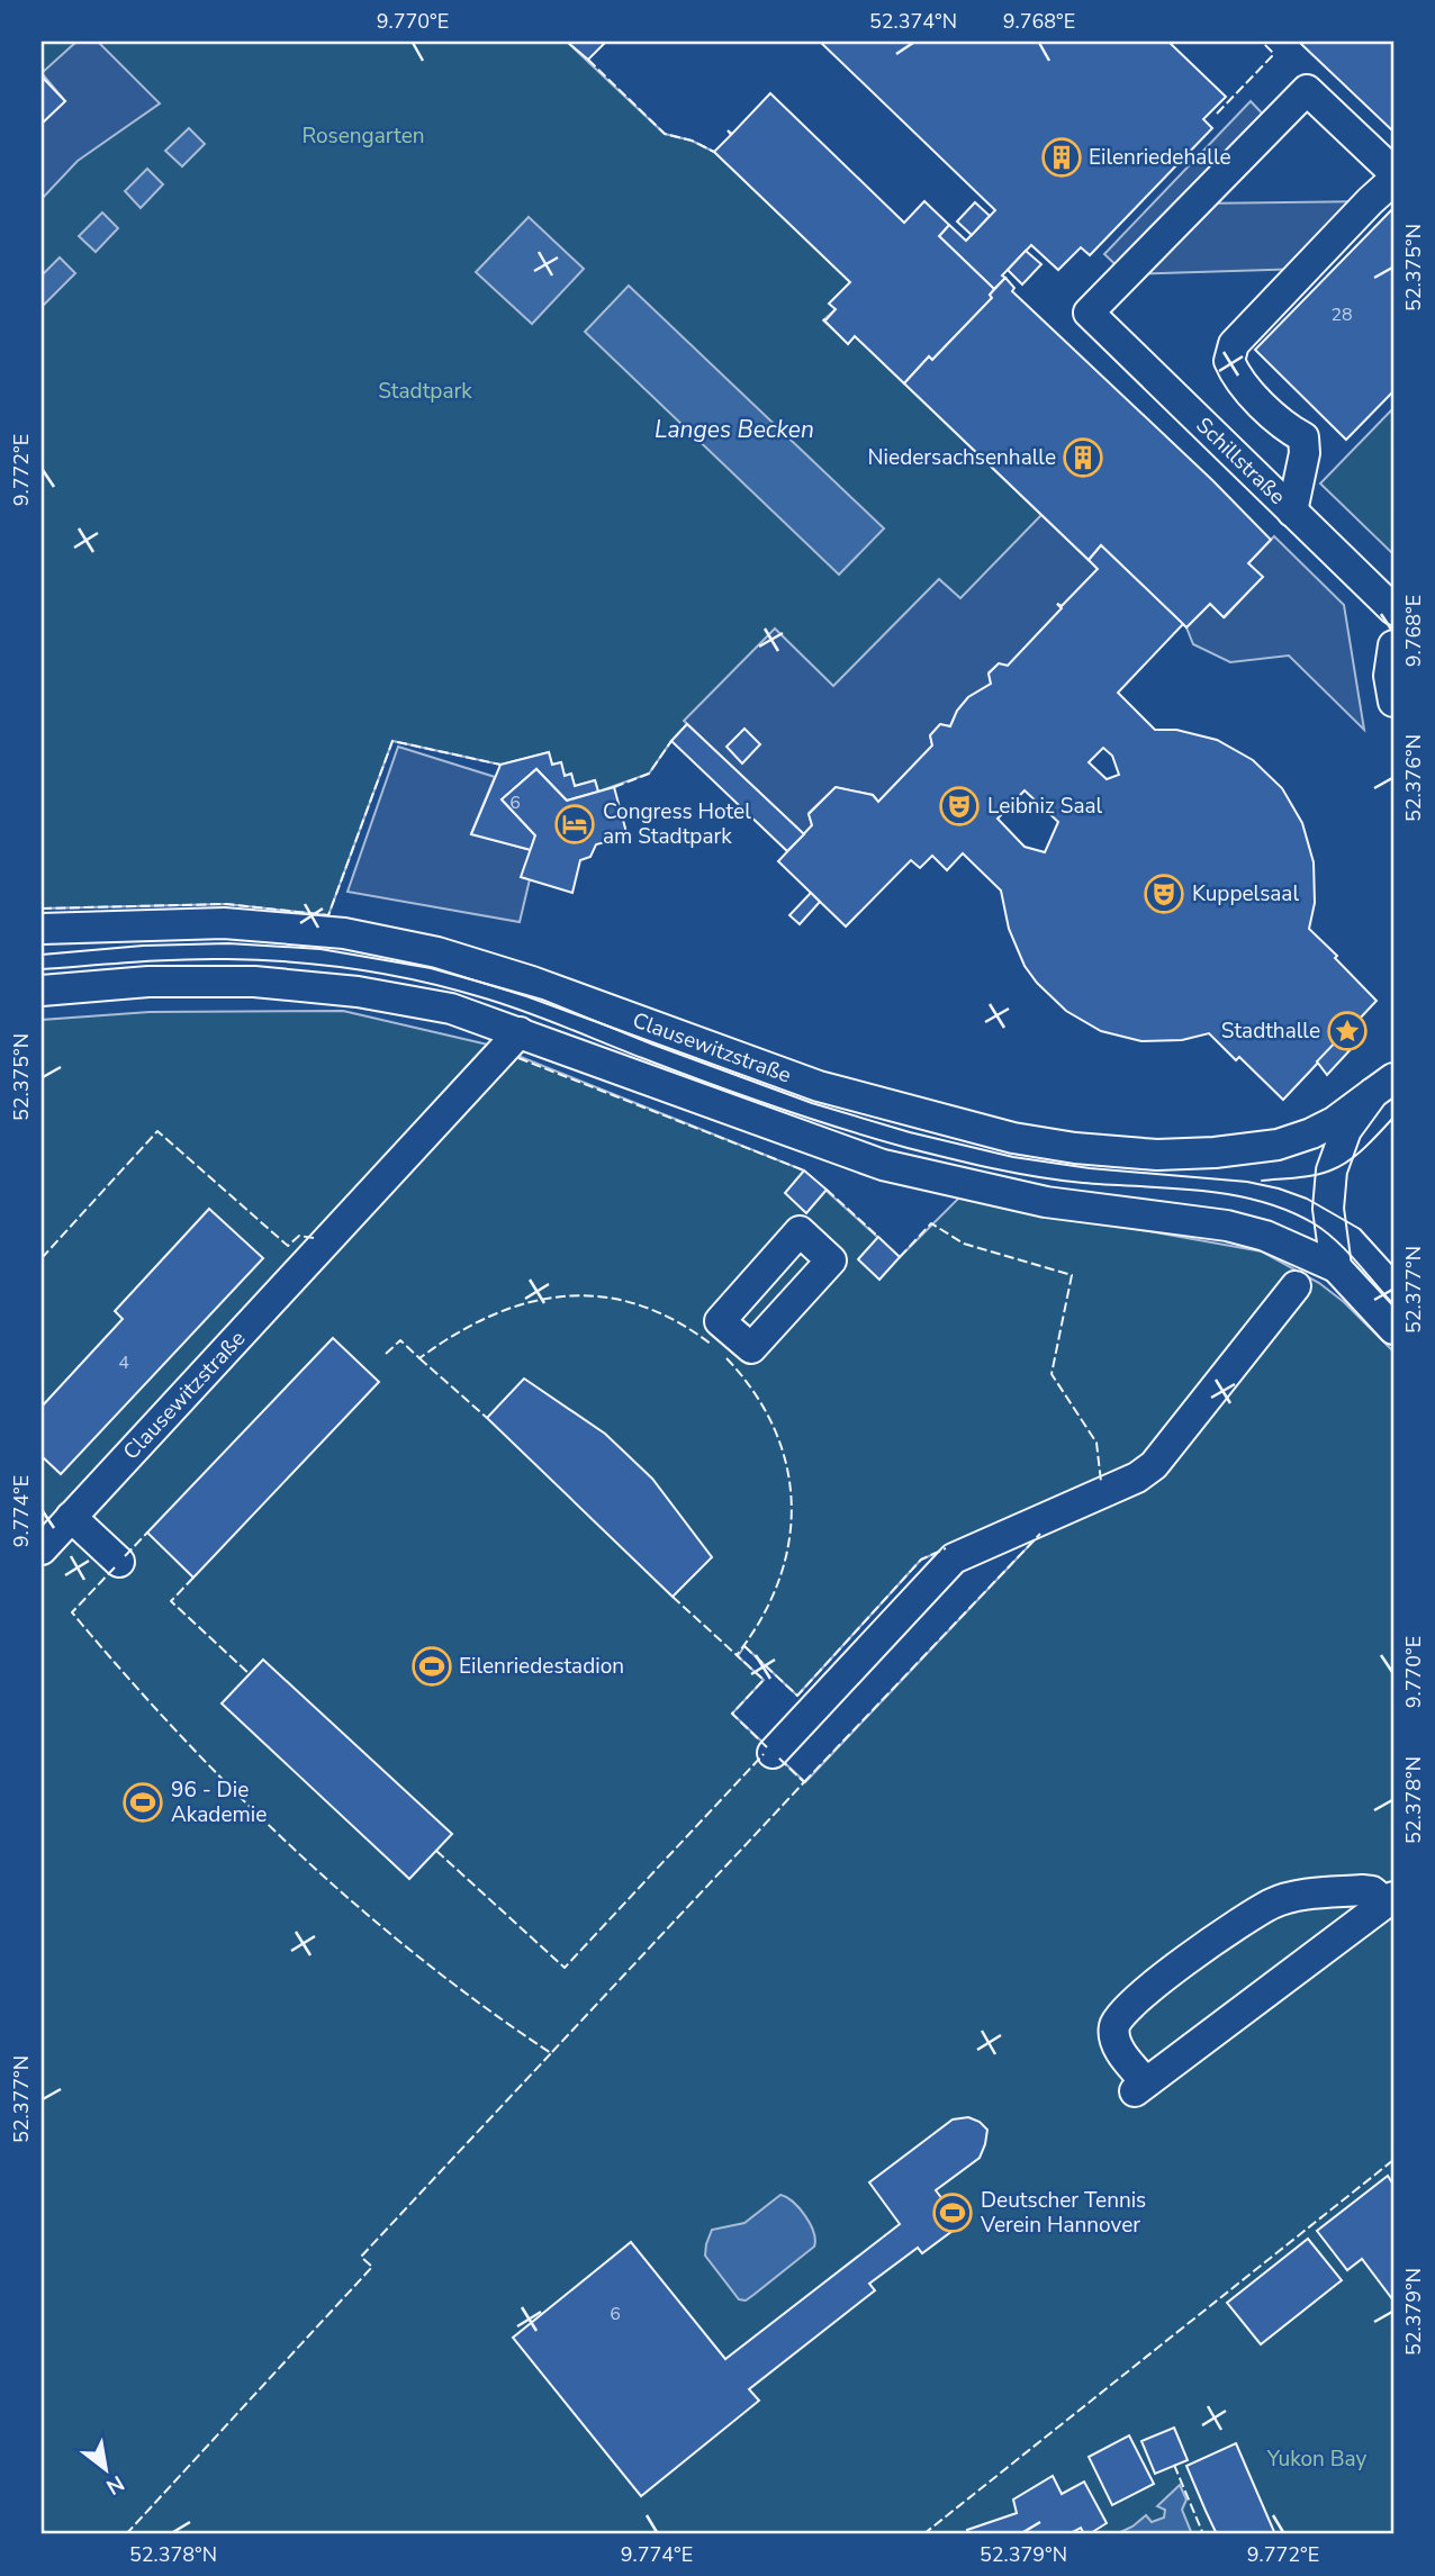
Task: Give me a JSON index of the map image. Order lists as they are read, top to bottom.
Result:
{
  "streets": {
    "street": ["Schillstraße", "Clausewitzstraße"]
  },
  "water": ["Langes Becken"],
  "parks": ["Rosengarten", "Stadtpark", "Yukon Bay"],
  "places": {
    "building": ["Eilenriedehalle", "Niedersachsenhalle"],
    "theatre": ["Leibniz Saal", "Kuppelsaal"],
    "hotel": ["Congress Hotel am Stadtpark"],
    "place": ["Stadthalle"],
    "sports": ["Eilenriedestadion", "96 - Die Akademie", "Deutscher Tennis Verein Hannover"]
  },
  "house_numbers": [
    "28",
    "6",
    "4",
    "6"
  ],
  "north": "bottom right",
  "coordinates": [
    "9.770°E",
    "52.374°N",
    "9.768°E",
    "52.375°N",
    "9.772°E",
    "52.376°N",
    "52.377°N",
    "9.774°E",
    "52.378°N",
    "52.379°N"
  ]
}
